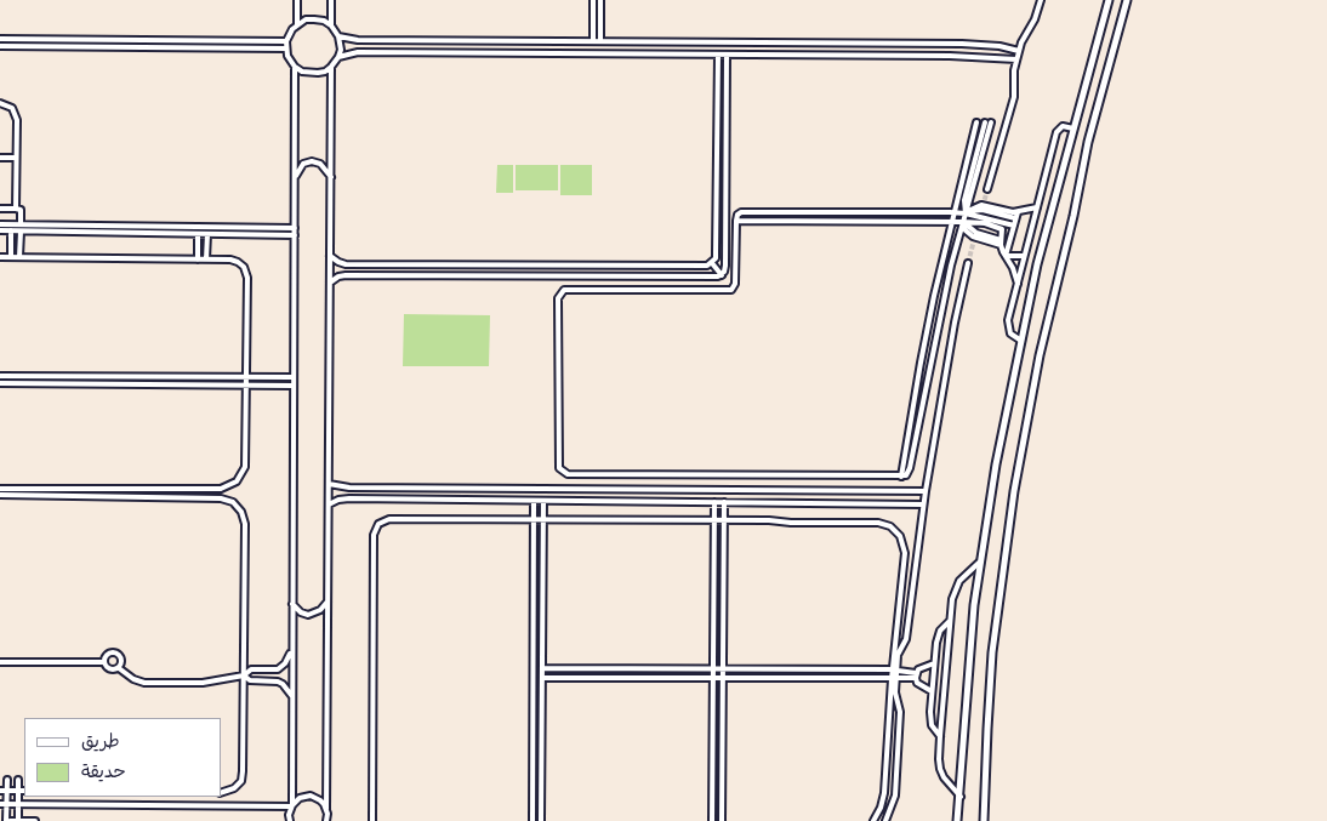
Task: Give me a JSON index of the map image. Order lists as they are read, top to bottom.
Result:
{
  "legend": ["طريق", "حديقة"]
}
